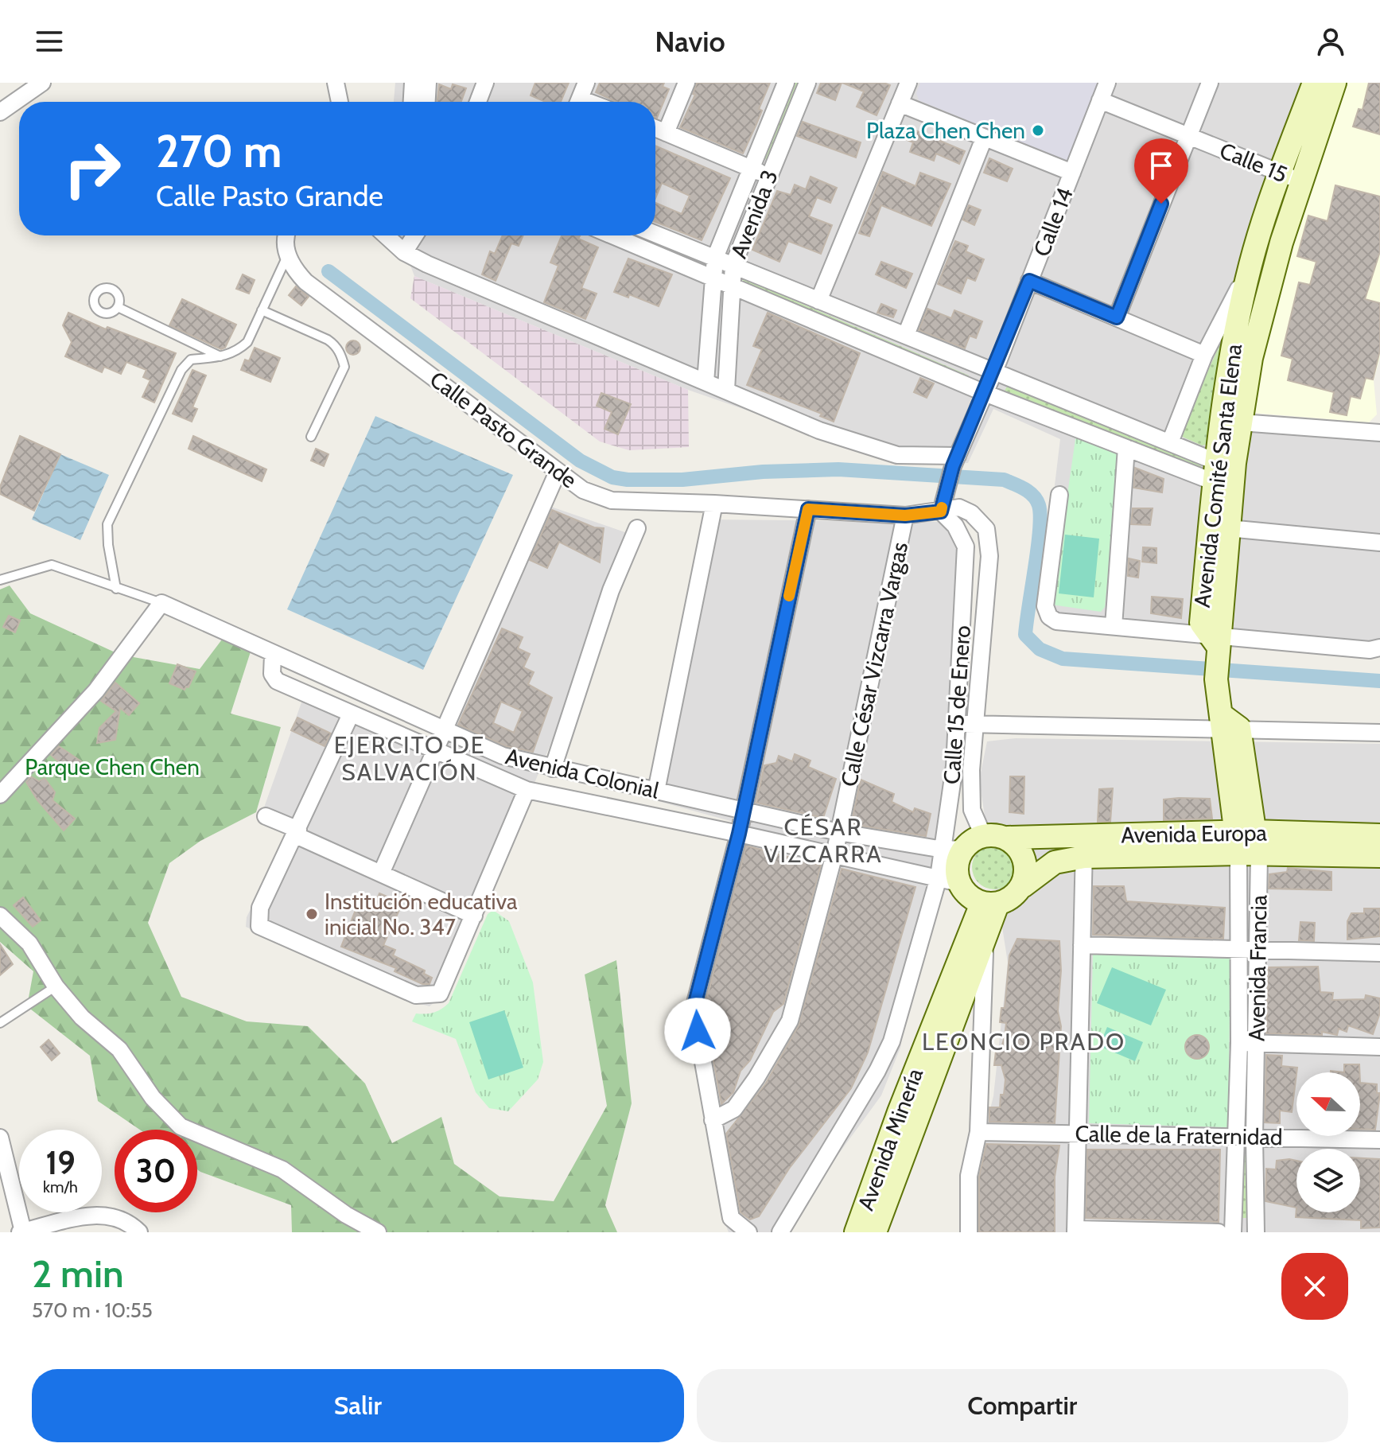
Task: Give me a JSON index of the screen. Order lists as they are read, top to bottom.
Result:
{
  "streets": {
    "main road": [
      "Avenida Comité Santa Elena",
      "Avenida Europa",
      "Avenida Francia",
      "Avenida Minería"
    ],
    "street": [
      "Calle 15",
      "Avenida 3",
      "Calle 14",
      "Calle Pasto Grande",
      "Calle César Vizcarra Vargas",
      "Calle 15 de Enero",
      "Avenida Colonial",
      "Calle de la Fraternidad"
    ]
  },
  "crossings": [
    ["Calle 15", "Calle 14"],
    ["Calle 15", "Avenida Comité Santa Elena"],
    ["Calle 14", "Calle Pasto Grande"],
    ["Calle 14", "Calle 15 de Enero"],
    ["Calle Pasto Grande", "Calle César Vizcarra Vargas"],
    ["Calle Pasto Grande", "Calle 15 de Enero"],
    ["Avenida Comité Santa Elena", "Avenida Francia"],
    ["Calle César Vizcarra Vargas", "Avenida Colonial"],
    ["Calle 15 de Enero", "Avenida Colonial"],
    ["Calle 15 de Enero", "Avenida Europa"],
    ["Calle 15 de Enero", "Avenida Minería"],
    ["Avenida Colonial", "Avenida Europa"],
    ["Avenida Colonial", "Avenida Minería"],
    ["Avenida Europa", "Avenida Francia"],
    ["Avenida Europa", "Avenida Minería"],
    ["Avenida Francia", "Calle de la Fraternidad"]
  ],
  "districts": ["EJERCITO DE SALVACIÓN", "CÉSAR VIZCARRA", "LEONCIO PRADO"],
  "parks": ["Parque Chen Chen"],
  "places": ["Plaza Chen Chen", "Institución educativa inicial No. 347"],
  "north": "left",
  "page": {
    "header": "Navio",
    "turn": ["270 m", "Calle Pasto Grande"],
    "speed": "19 km/h",
    "limit": "30",
    "heading": ["2 min", "570 m · 10:55"],
    "buttons": ["Salir", "Compartir"]
  }
}
